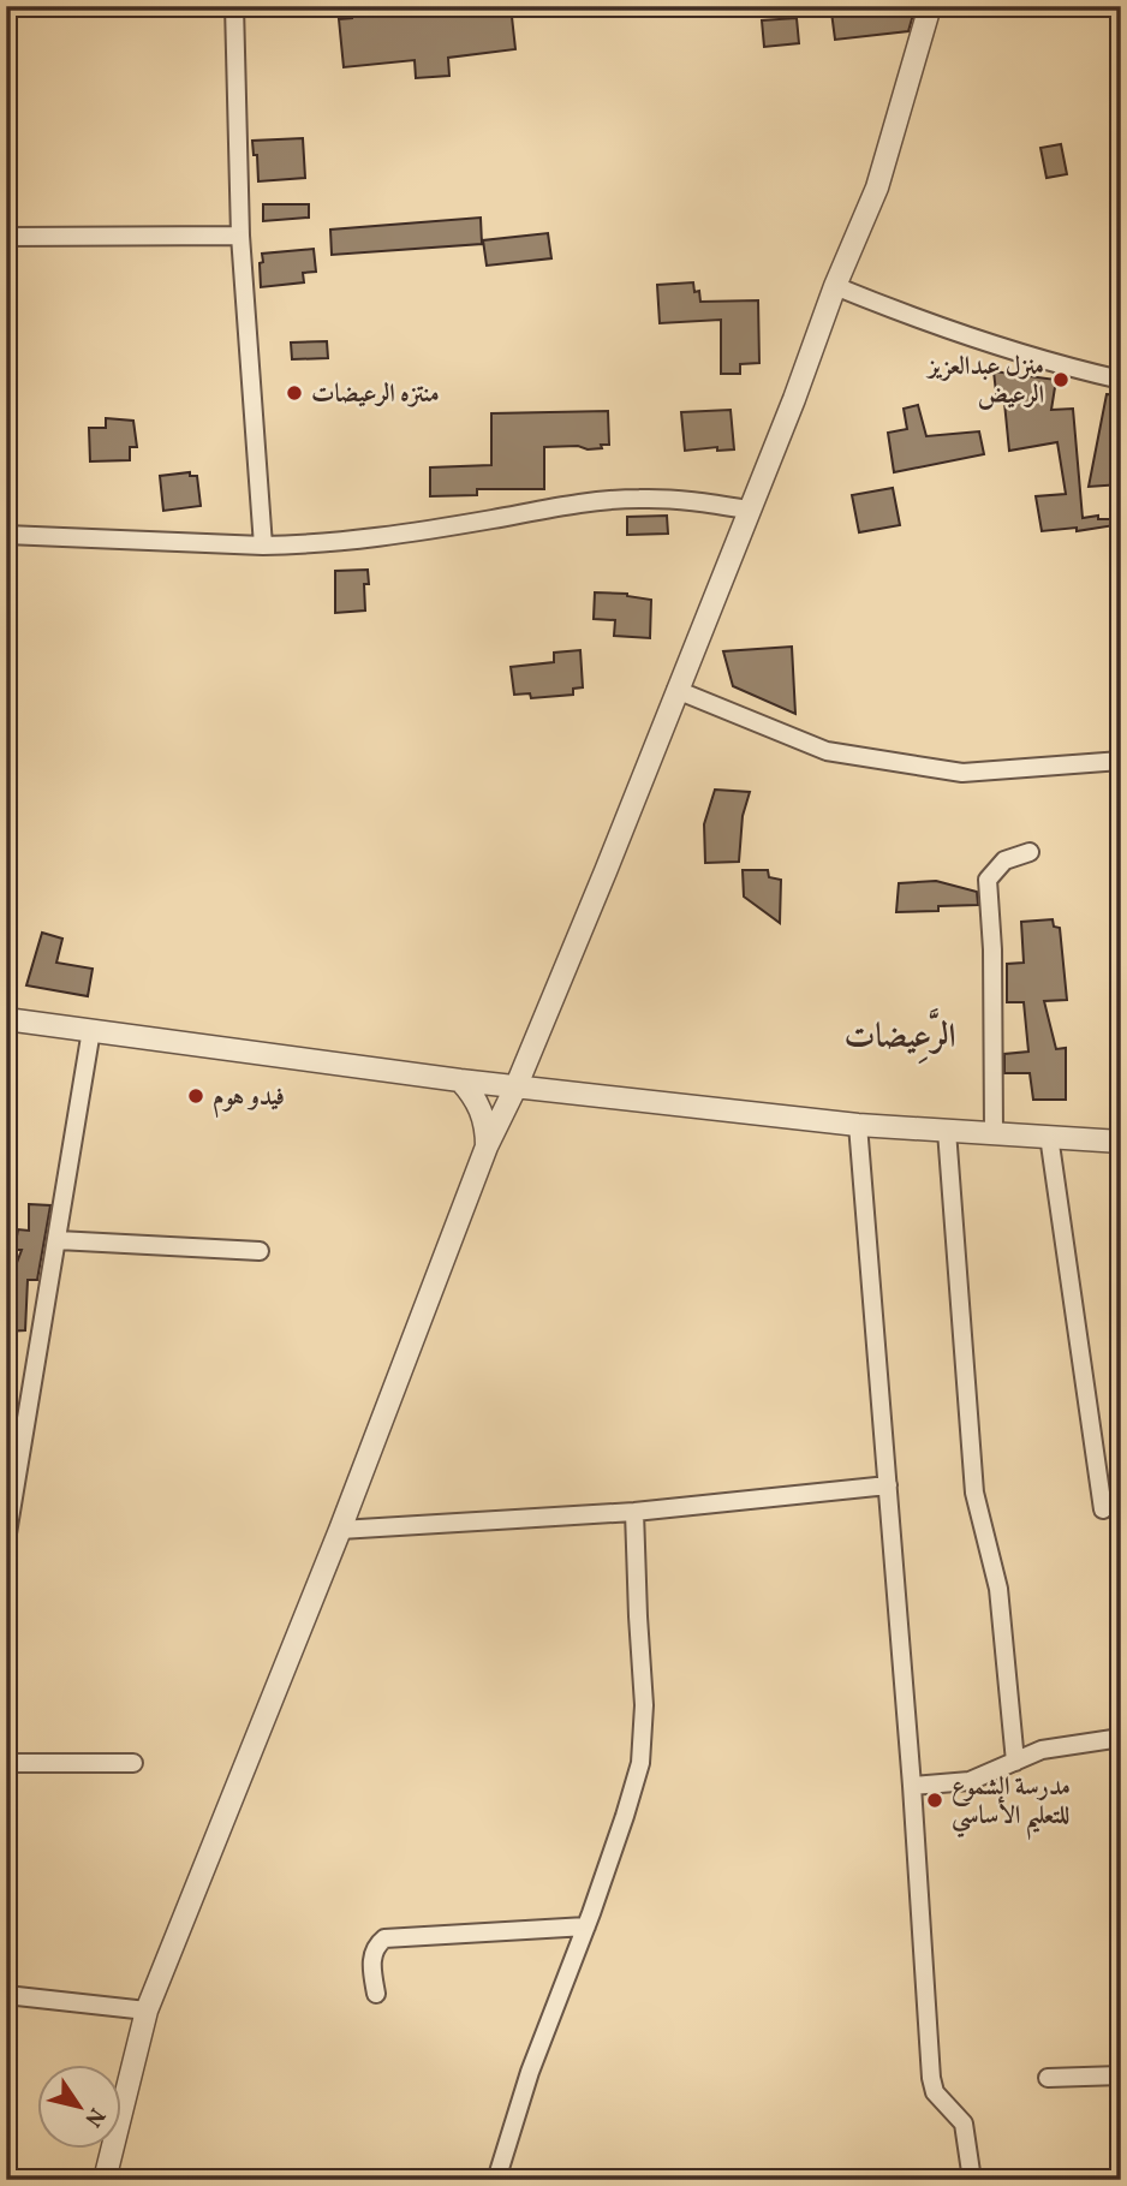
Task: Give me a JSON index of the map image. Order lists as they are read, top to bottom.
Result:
{
  "districts": ["الرَّعِيضات"],
  "places": [
    "منزل عبدالعزيز الرعيض",
    "منتزه الرعيضات",
    "فيدو هوم",
    "مدرسة الشموع للتعليم الأساسي"
  ],
  "north": "bottom right"
}
